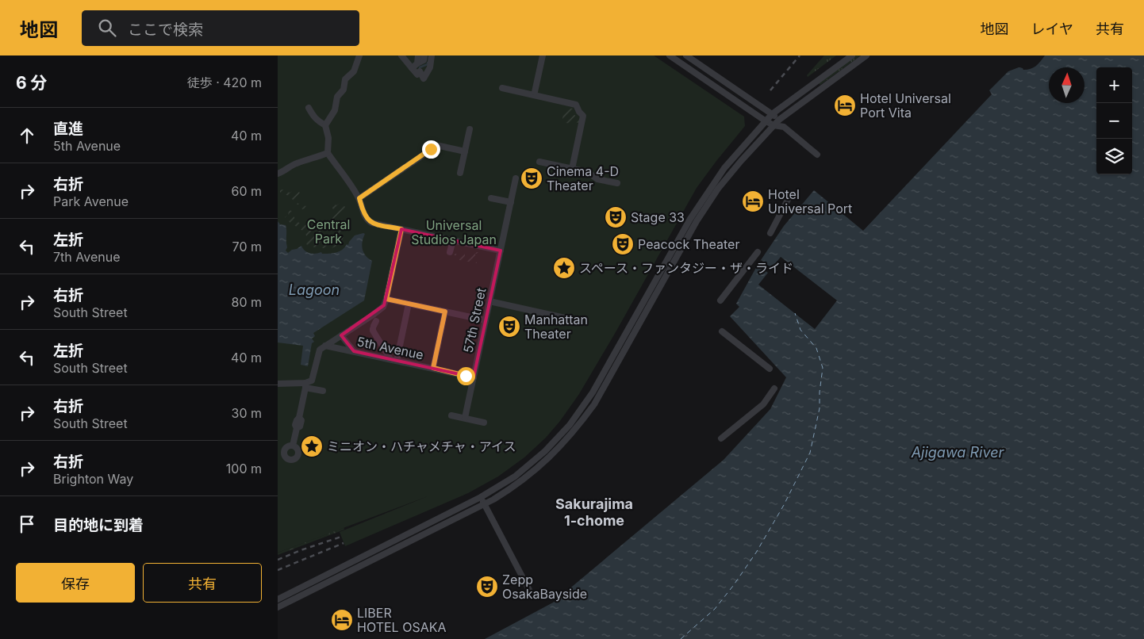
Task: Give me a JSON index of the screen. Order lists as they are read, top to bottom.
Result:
{
  "streets": {
    "street": ["57th Street", "5th Avenue"]
  },
  "crossings": [
    ["57th Street", "5th Avenue"]
  ],
  "districts": ["Sakurajima 1-chome"],
  "water": ["Lagoon", "Ajigawa River"],
  "parks": ["Central Park", "Universal Studios Japan"],
  "places": {
    "hotel": ["Hotel Universal Port Vita", "Hotel Universal Port", "LIBER HOTEL OSAKA"],
    "theatre": [
      "Cinema 4-D Theater",
      "Stage 33",
      "Peacock Theater",
      "Manhattan Theater",
      "Zepp OsakaBayside"
    ],
    "place": ["スペース・ファンタジー・ザ・ライド", "ミニオン・ハチャメチャ・アイス"]
  },
  "north": "top",
  "page": {
    "header": "地図",
    "search": "ここで検索",
    "nav": ["地図", "レイヤ", "共有"],
    "heading": ["6 分", "徒歩 · 420 m"],
    "map_buttons": ["+", "−"],
    "list": [
      ["直進", "5th Avenue", "40 m"],
      ["右折", "Park Avenue", "60 m"],
      ["左折", "7th Avenue", "70 m"],
      ["右折", "South Street", "80 m"],
      ["左折", "South Street", "40 m"],
      ["右折", "South Street", "30 m"],
      ["右折", "Brighton Way", "100 m"],
      "目的地に到着"
    ],
    "buttons": ["保存", "共有"]
  }
}
